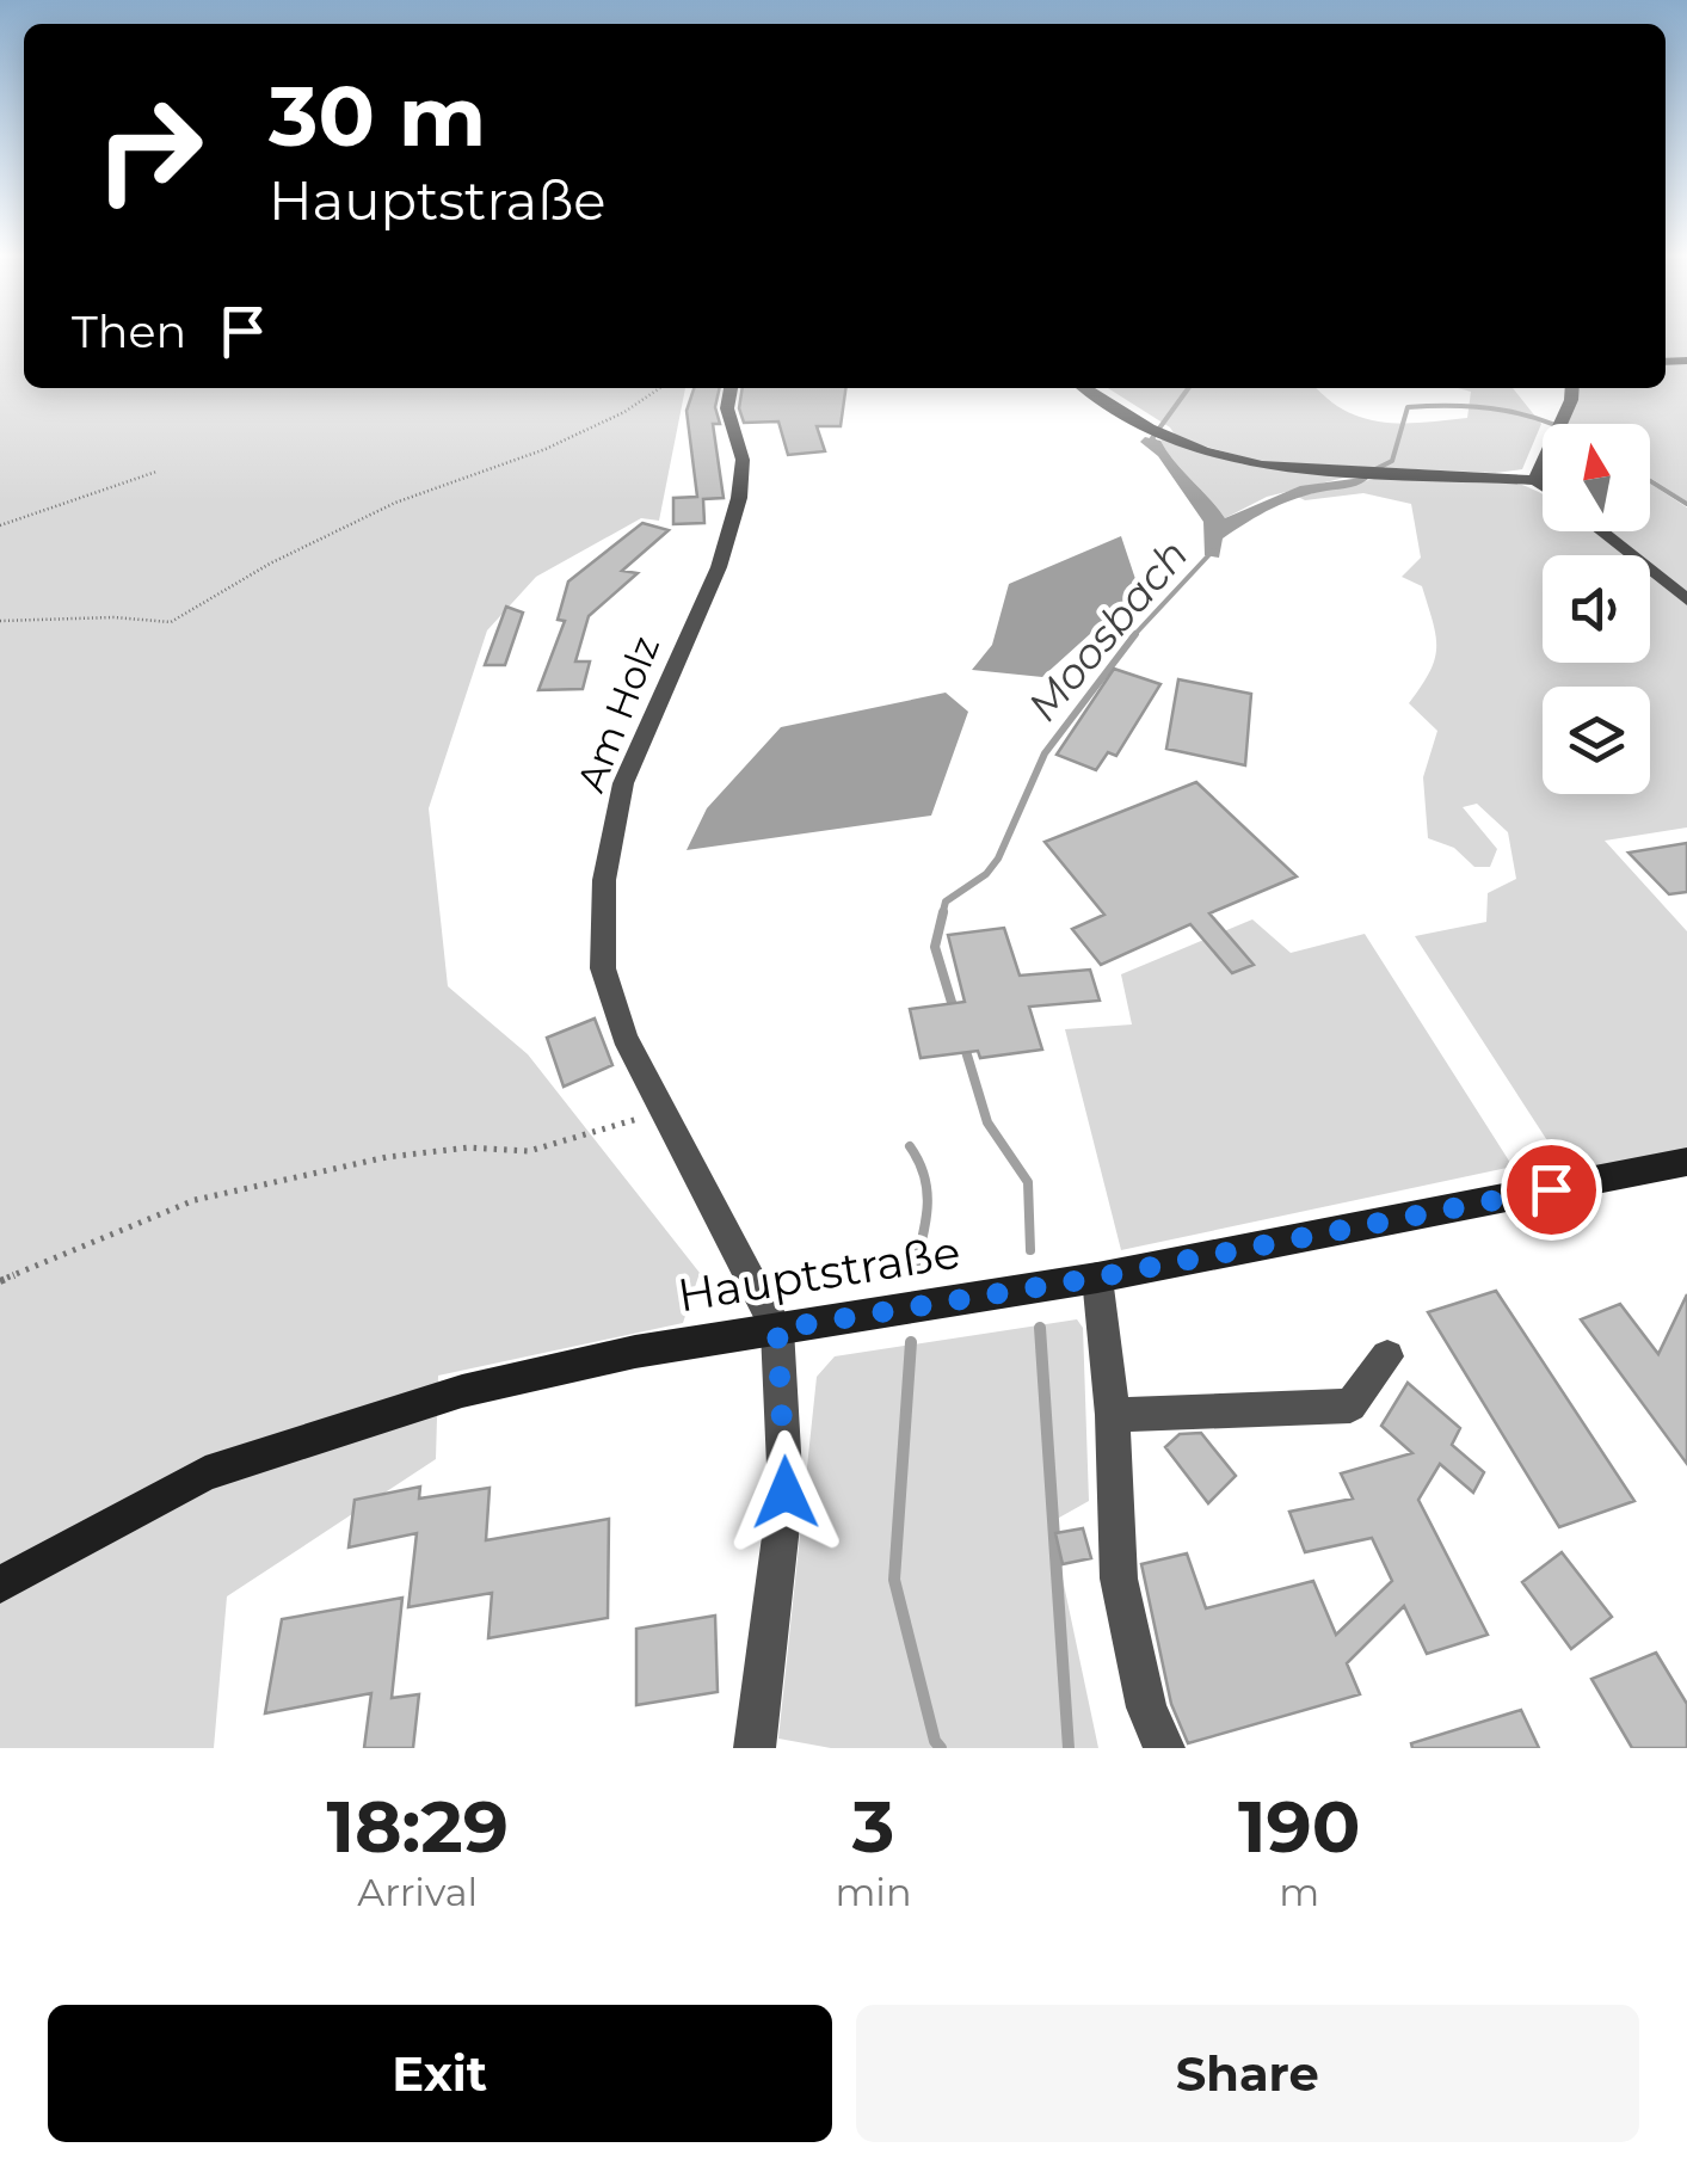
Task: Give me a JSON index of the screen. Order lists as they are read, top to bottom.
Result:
{
  "streets": {
    "main road": ["Hauptstraße"],
    "street": ["Am Holz"]
  },
  "crossings": [
    ["Am Holz", "Hauptstraße"]
  ],
  "water": ["Moosbach"],
  "north": "top",
  "page": {
    "turn": ["30 m", "Hauptstraße"],
    "then": "Then",
    "eta": [
      "18:29",
      "Arrival",
      "3",
      "min",
      "190",
      "m"
    ],
    "buttons": ["Exit", "Share"]
  }
}
